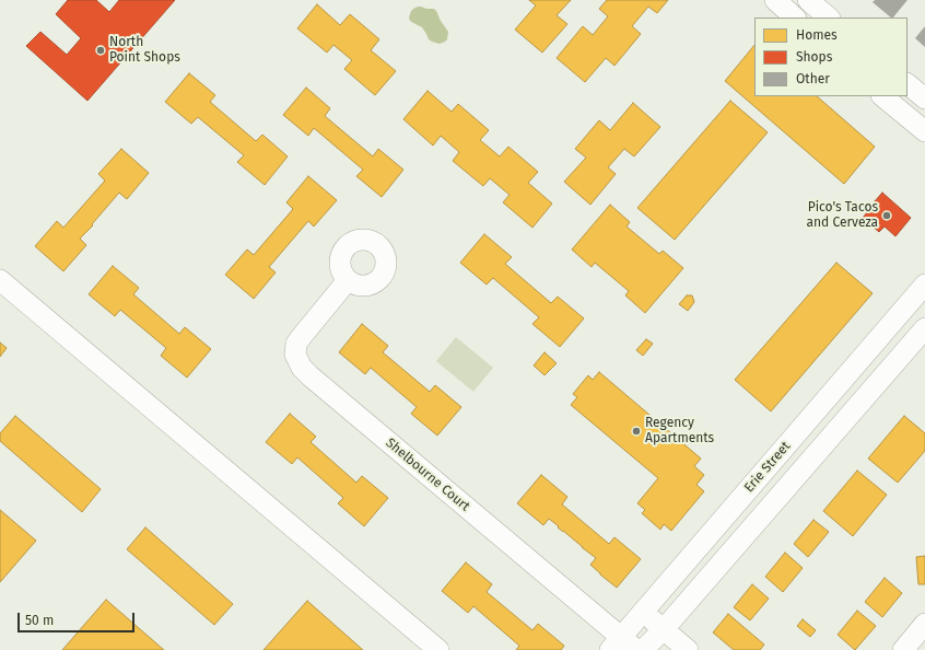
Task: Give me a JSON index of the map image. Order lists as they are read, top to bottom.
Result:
{
  "streets": {
    "street": ["Erie Street", "Shelbourne Court"]
  },
  "crossings": [
    ["Erie Street", "Shelbourne Court"]
  ],
  "places": ["North Point Shops", "Pico's Tacos and Cerveza", "Regency Apartments"],
  "legend": ["Homes", "Shops", "Other"],
  "scale_bar": "50 m"
}
